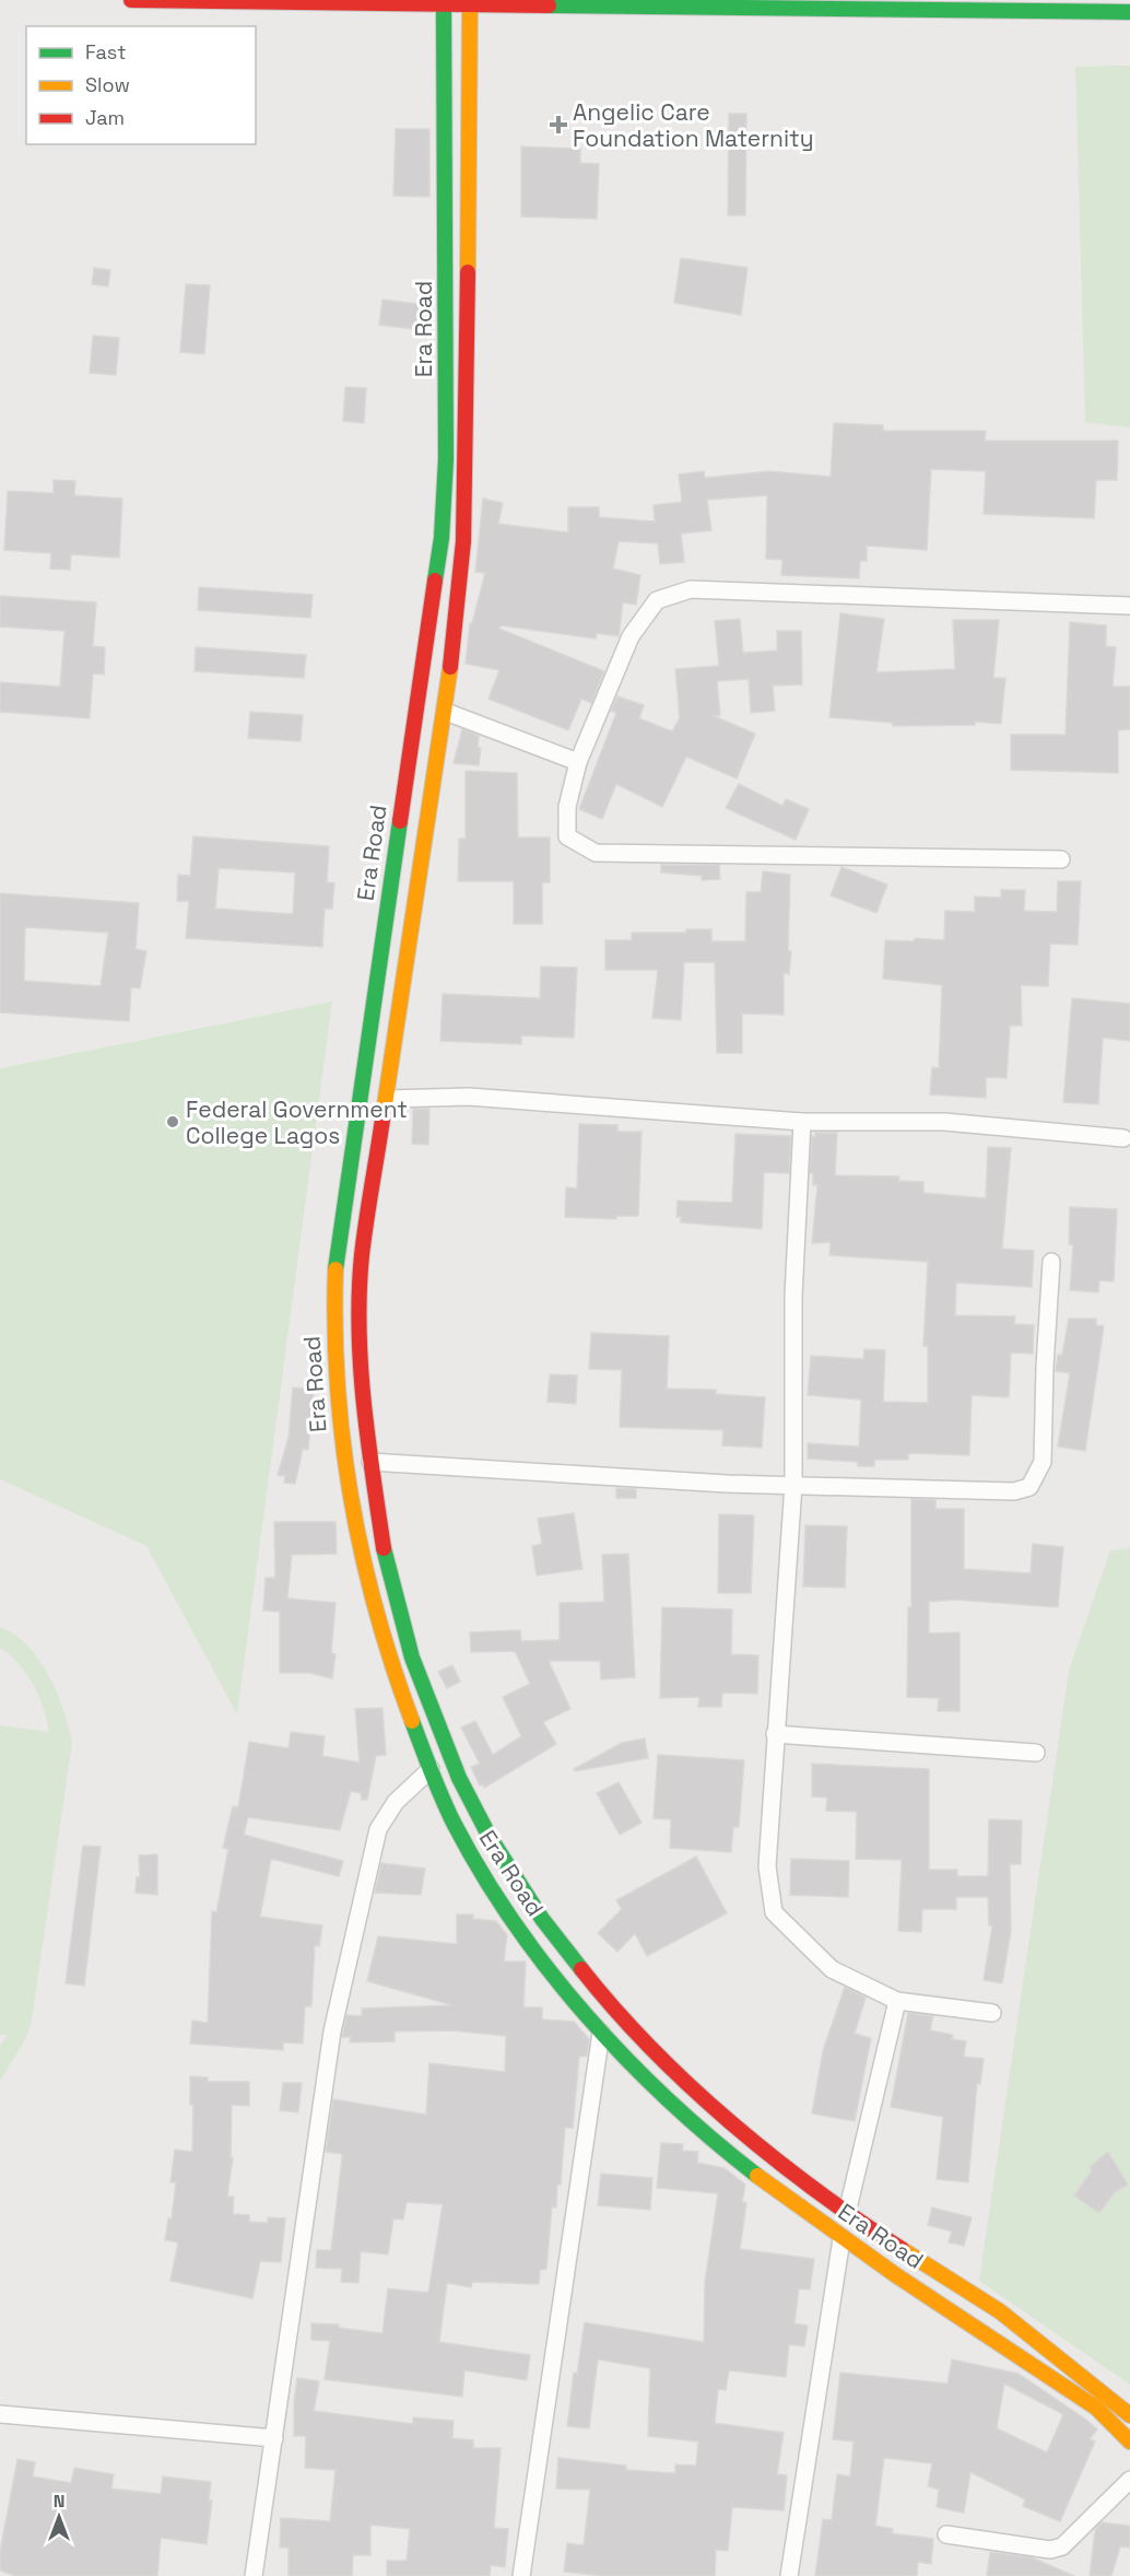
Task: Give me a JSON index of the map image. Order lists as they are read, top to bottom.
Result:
{
  "streets": {
    "main road": ["Era Road"]
  },
  "places": {
    "health": ["Angelic Care Foundation Maternity"],
    "other": ["Federal Government College Lagos"]
  },
  "legend": ["Fast", "Slow", "Jam"],
  "north": "top"
}
